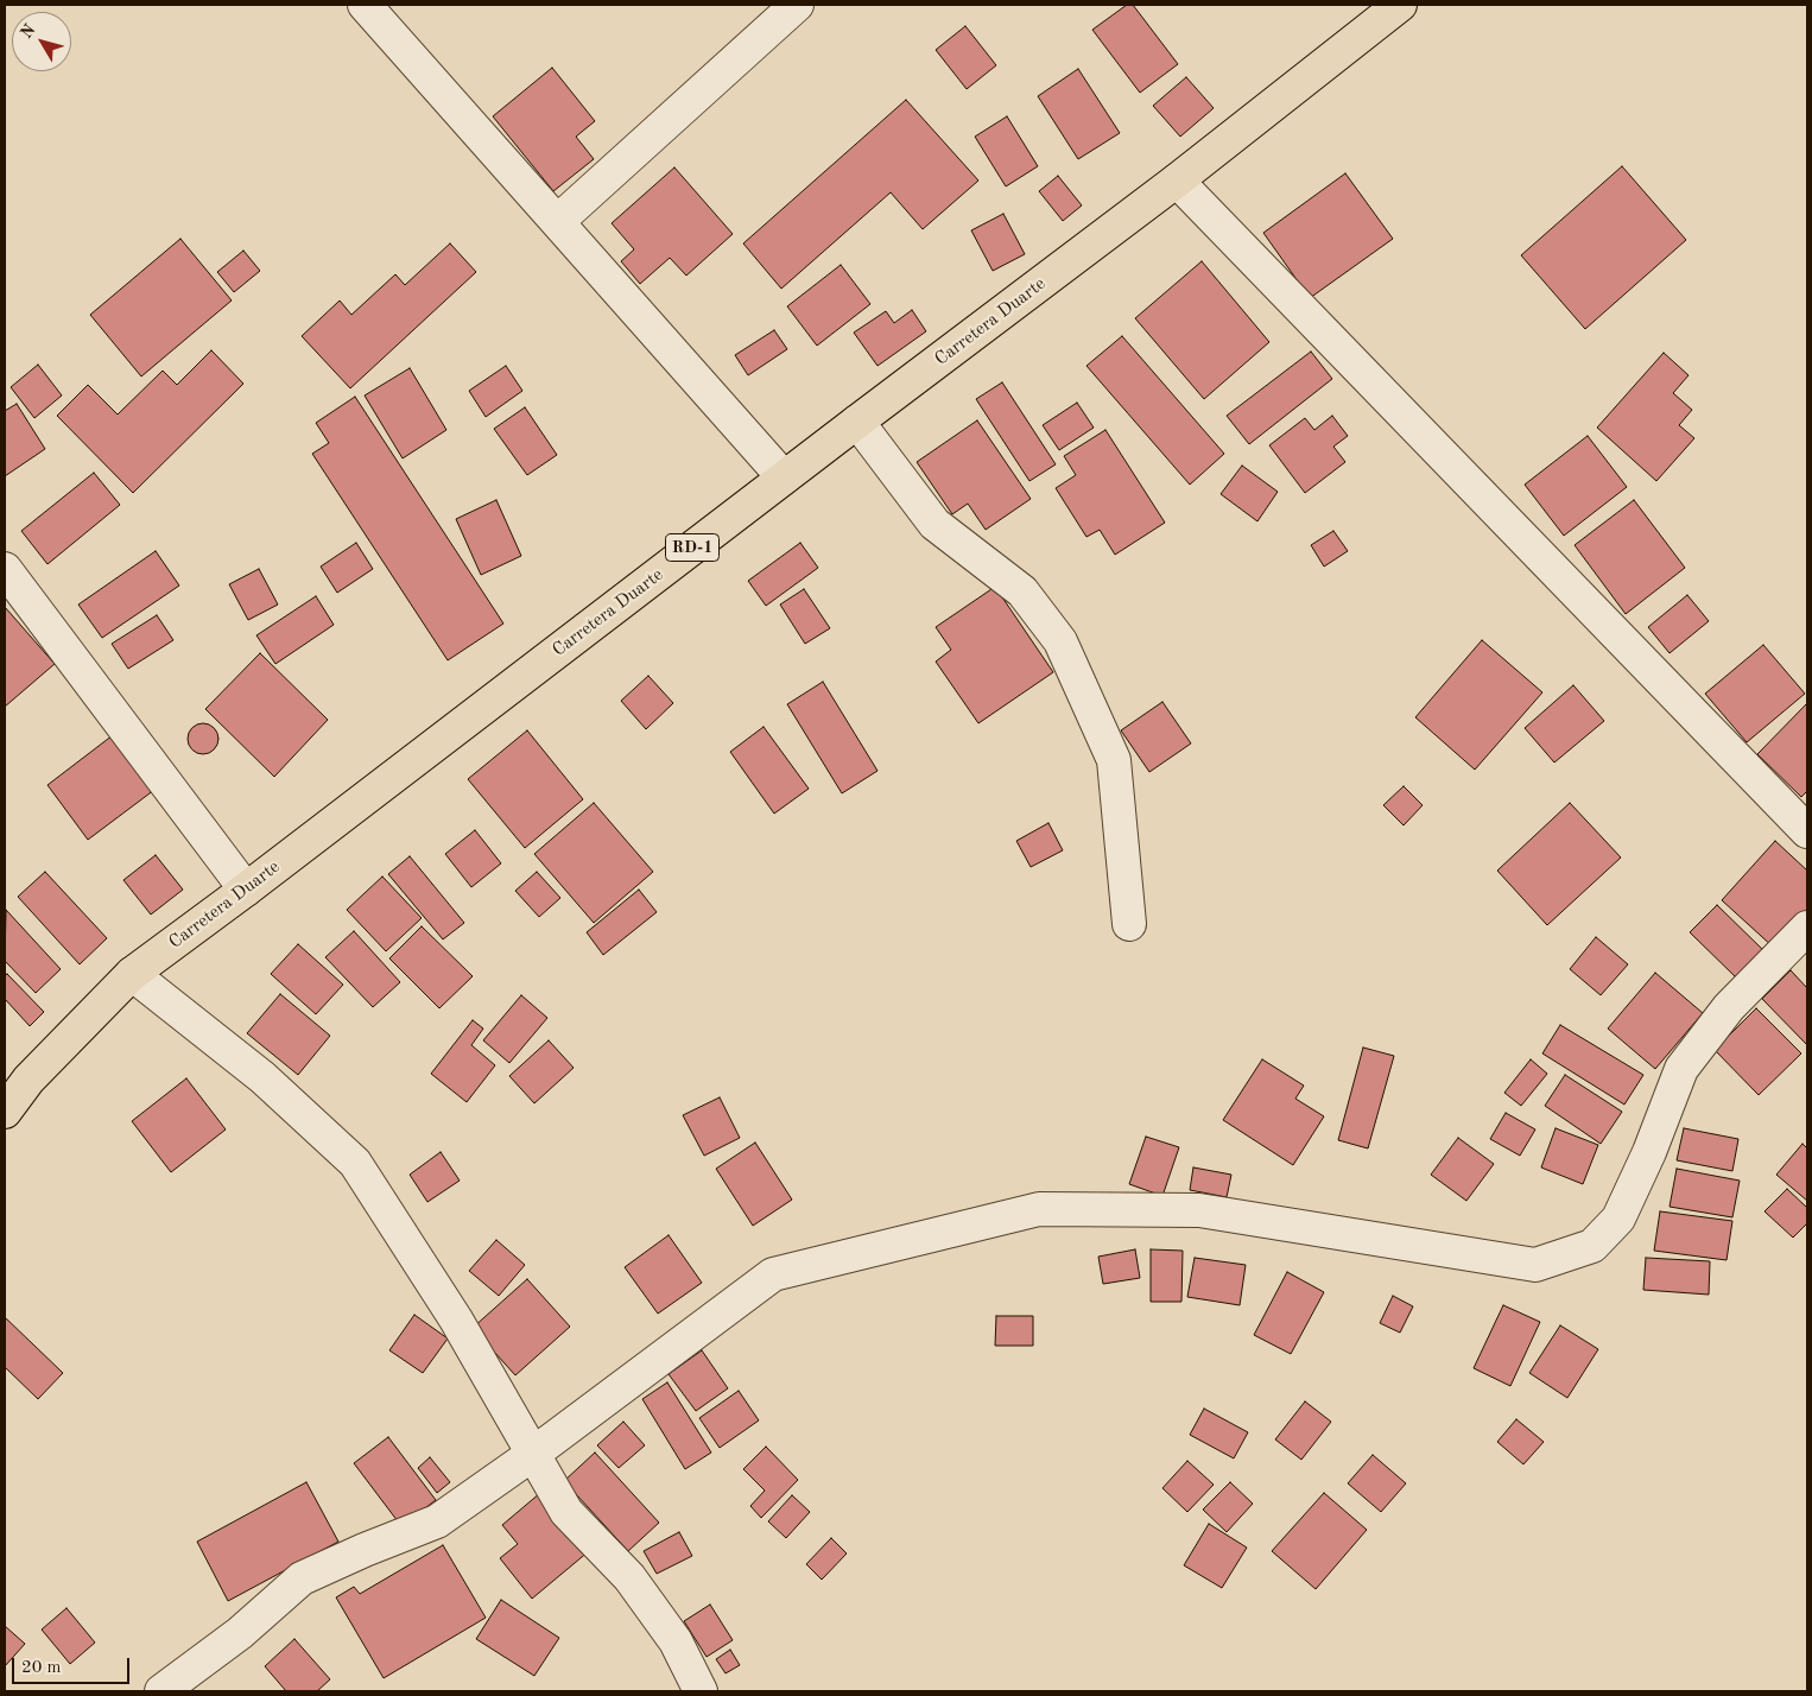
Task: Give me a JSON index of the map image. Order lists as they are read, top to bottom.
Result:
{
  "streets": {
    "main road": ["Carretera Duarte", "RD-1"]
  },
  "scale_bar": "20 m",
  "north": "top left"
}
